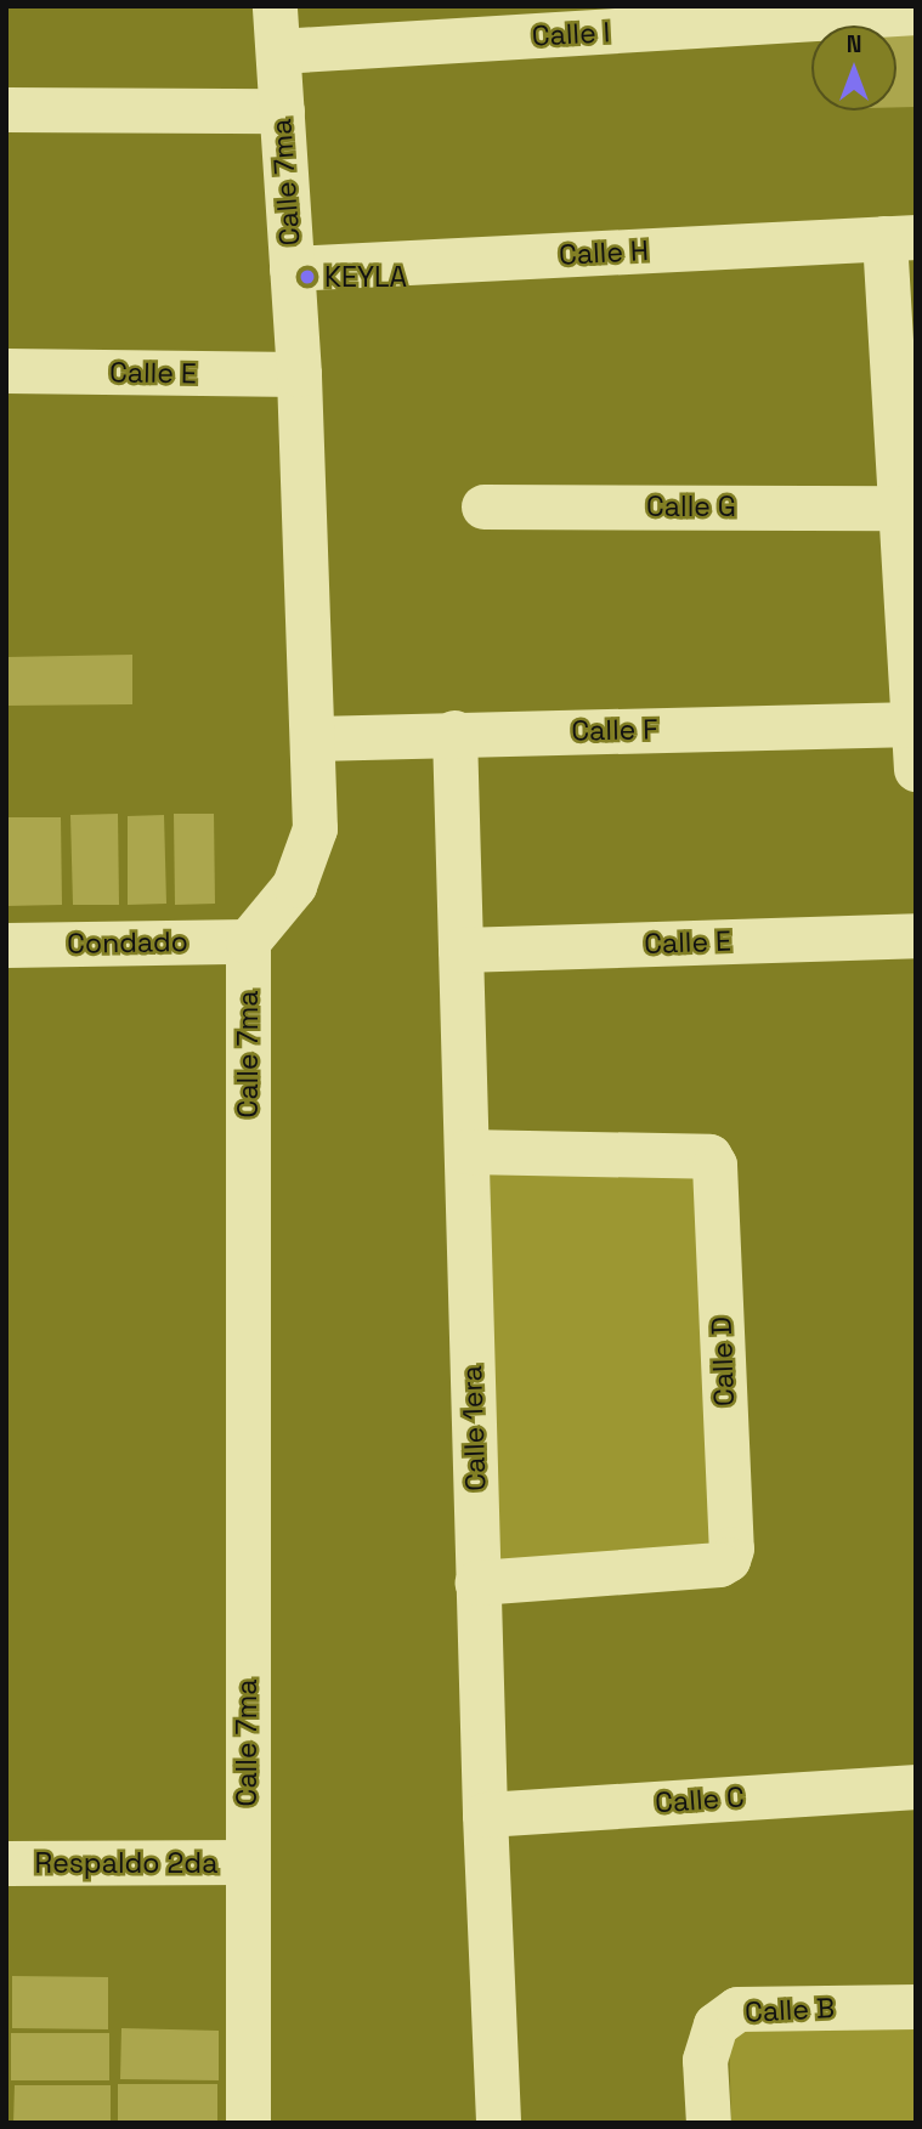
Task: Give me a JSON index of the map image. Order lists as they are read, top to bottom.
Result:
{
  "streets": {
    "street": [
      "Calle I",
      "Calle 7ma",
      "Calle H",
      "Calle E",
      "Calle G",
      "Calle F",
      "Condado",
      "Calle D",
      "Calle 1era",
      "Calle C",
      "Respaldo 2da",
      "Calle B"
    ]
  },
  "crossings": [
    ["Calle I", "Calle 7ma"],
    ["Calle 7ma", "Calle H"],
    ["Calle 7ma", "Calle E"],
    ["Calle 7ma", "Calle F"],
    ["Calle 7ma", "Condado"],
    ["Calle 7ma", "Respaldo 2da"],
    ["Calle E", "Calle 1era"],
    ["Calle F", "Calle 1era"],
    ["Calle D", "Calle 1era"],
    ["Calle 1era", "Calle C"]
  ],
  "places": ["KEYLA"],
  "north": "top"
}
